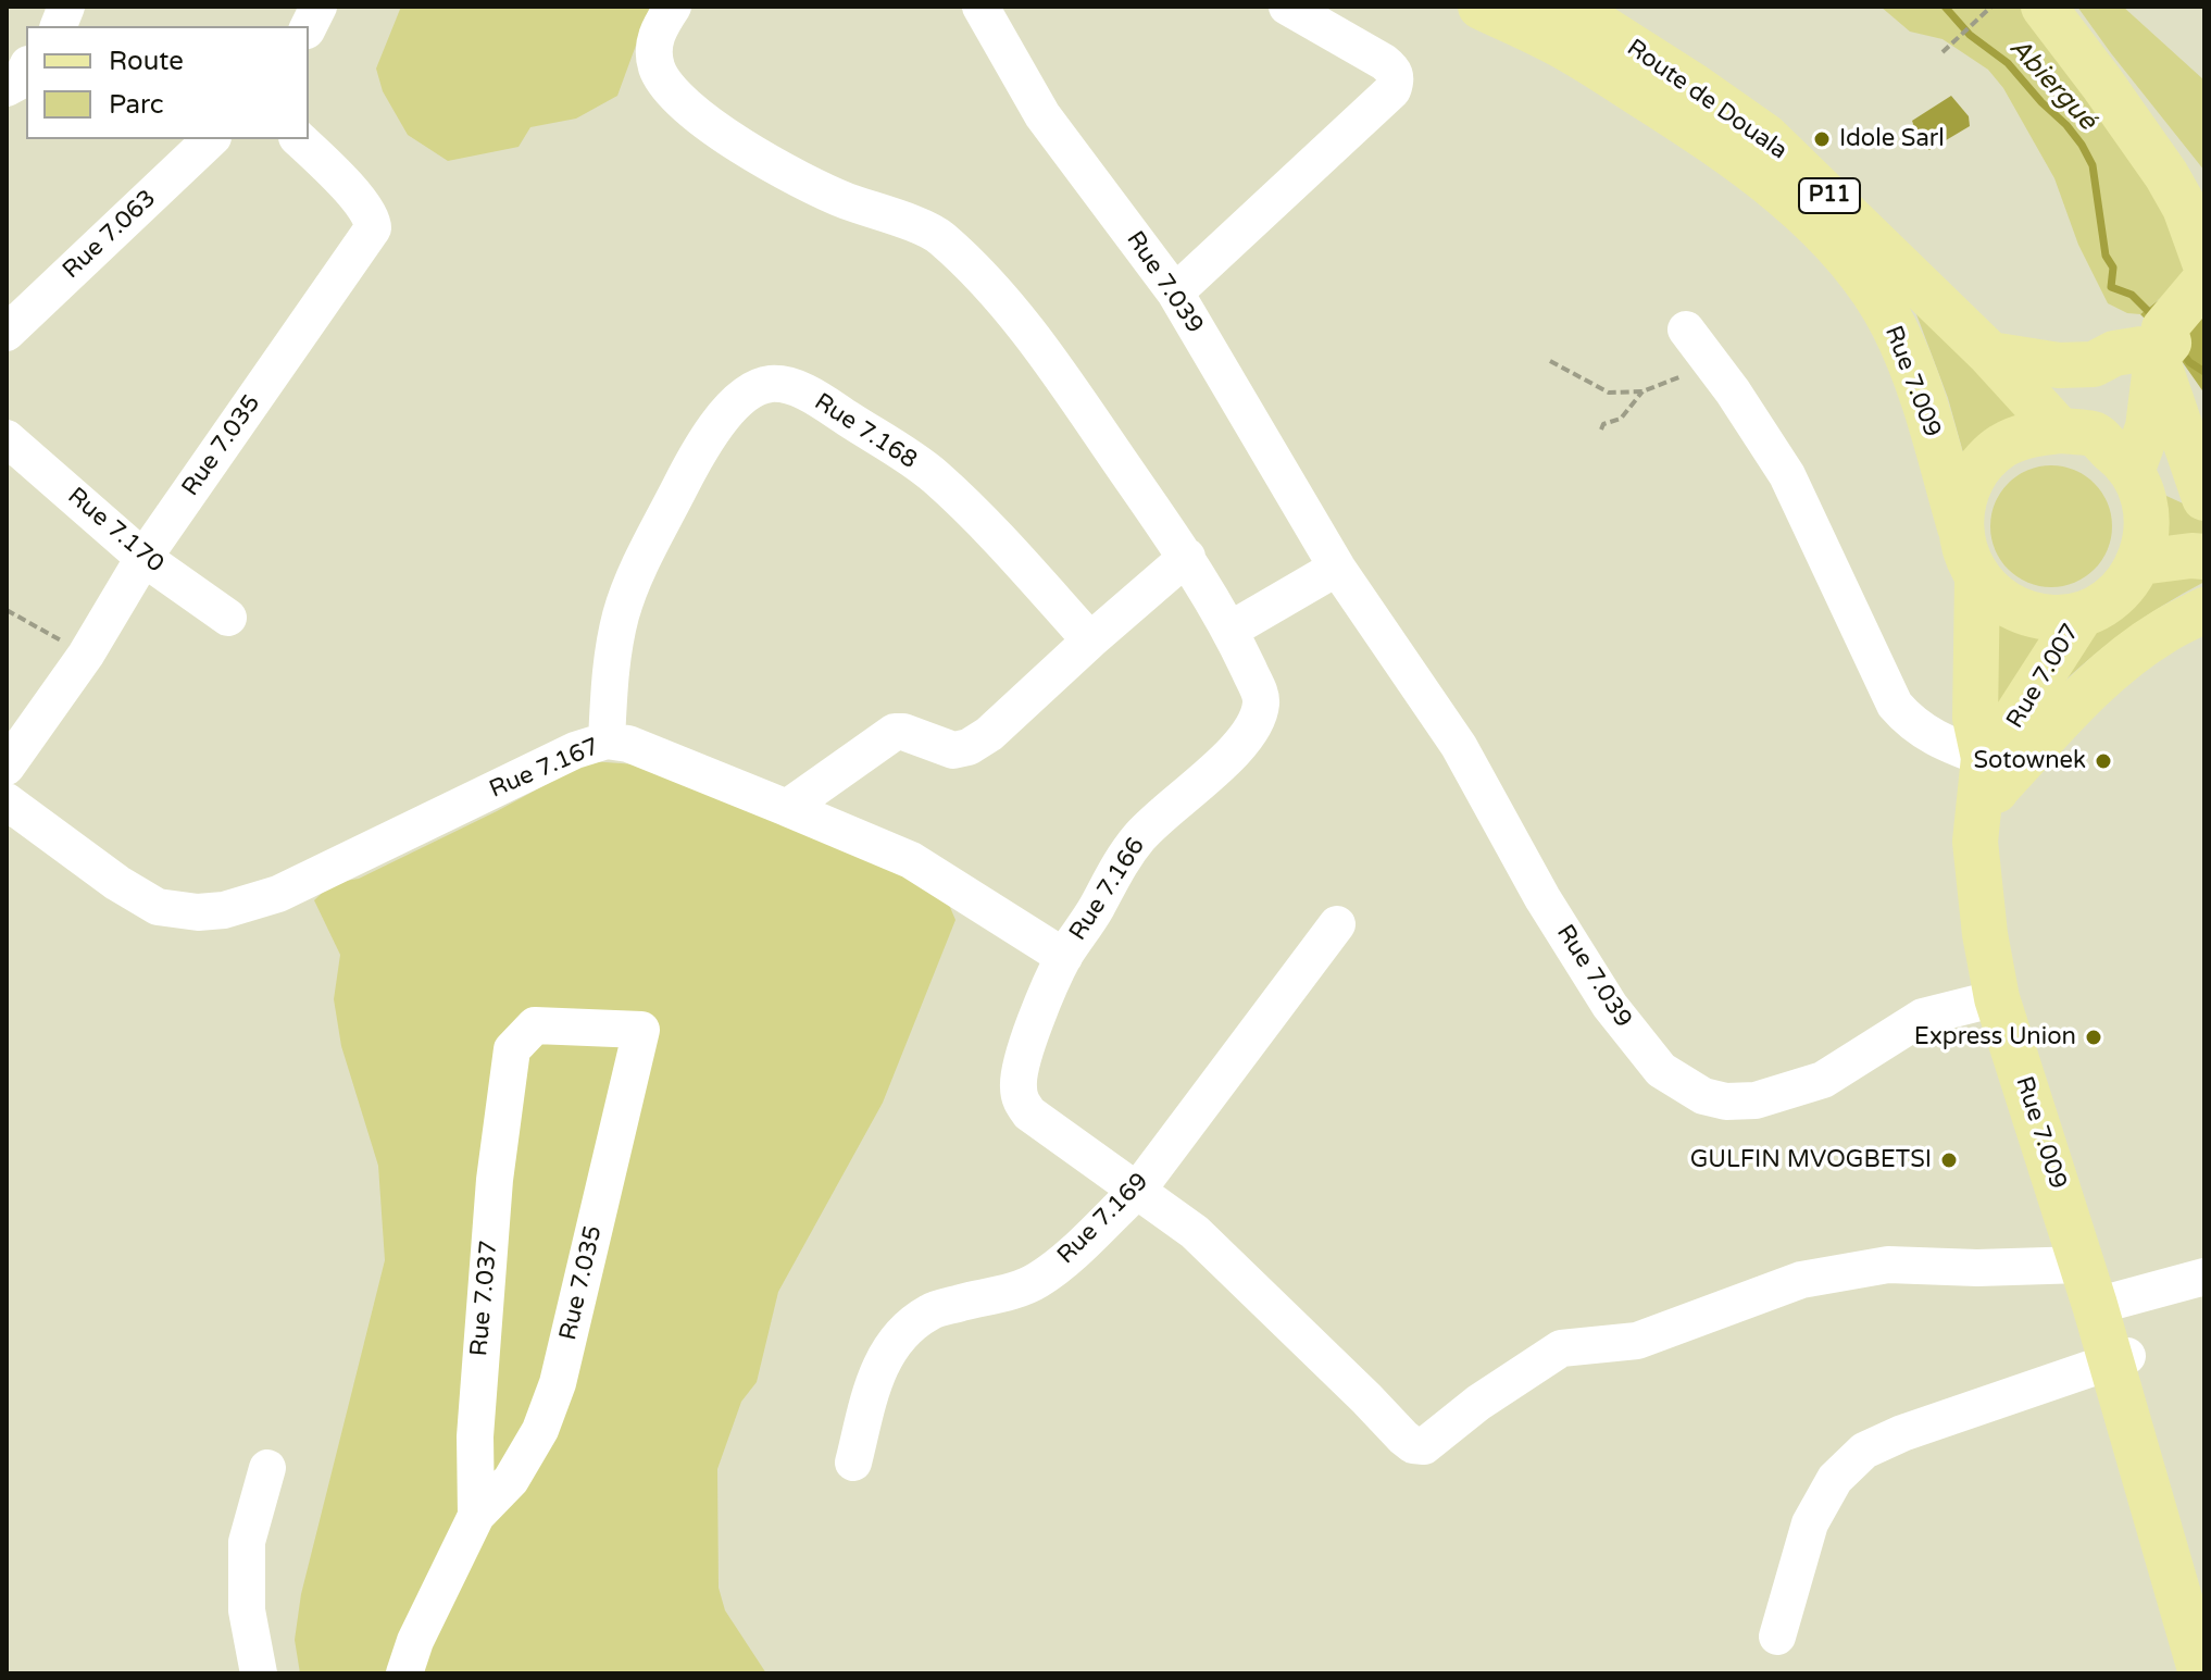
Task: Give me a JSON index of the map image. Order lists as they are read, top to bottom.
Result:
{
  "streets": {
    "main road": [
      "Route de Douala",
      "P11",
      "Rue 7.009",
      "Rue 7.007"
    ],
    "street": [
      "Rue 7.063",
      "Rue 7.039",
      "Rue 7.168",
      "Rue 7.035",
      "Rue 7.170",
      "Rue 7.167",
      "Rue 7.166",
      "Rue 7.169",
      "Rue 7.037"
    ]
  },
  "crossings": [
    ["Route de Douala", "P11"],
    ["Route de Douala", "Rue 7.009"],
    ["Route de Douala", "Rue 7.007"],
    ["P11", "Rue 7.009"],
    ["P11", "Rue 7.007"],
    ["Rue 7.039", "Rue 7.009"],
    ["Rue 7.009", "Rue 7.007"],
    ["Rue 7.009", "Rue 7.166"],
    ["Rue 7.168", "Rue 7.167"],
    ["Rue 7.035", "Rue 7.170"],
    ["Rue 7.035", "Rue 7.037"],
    ["Rue 7.167", "Rue 7.166"],
    ["Rue 7.166", "Rue 7.169"]
  ],
  "water": ["Abiergué"],
  "places": [
    "Idole Sarl",
    "Sotownek",
    "Express Union",
    "GULFIN MVOGBETSI"
  ],
  "legend": ["Route", "Parc"]
}
